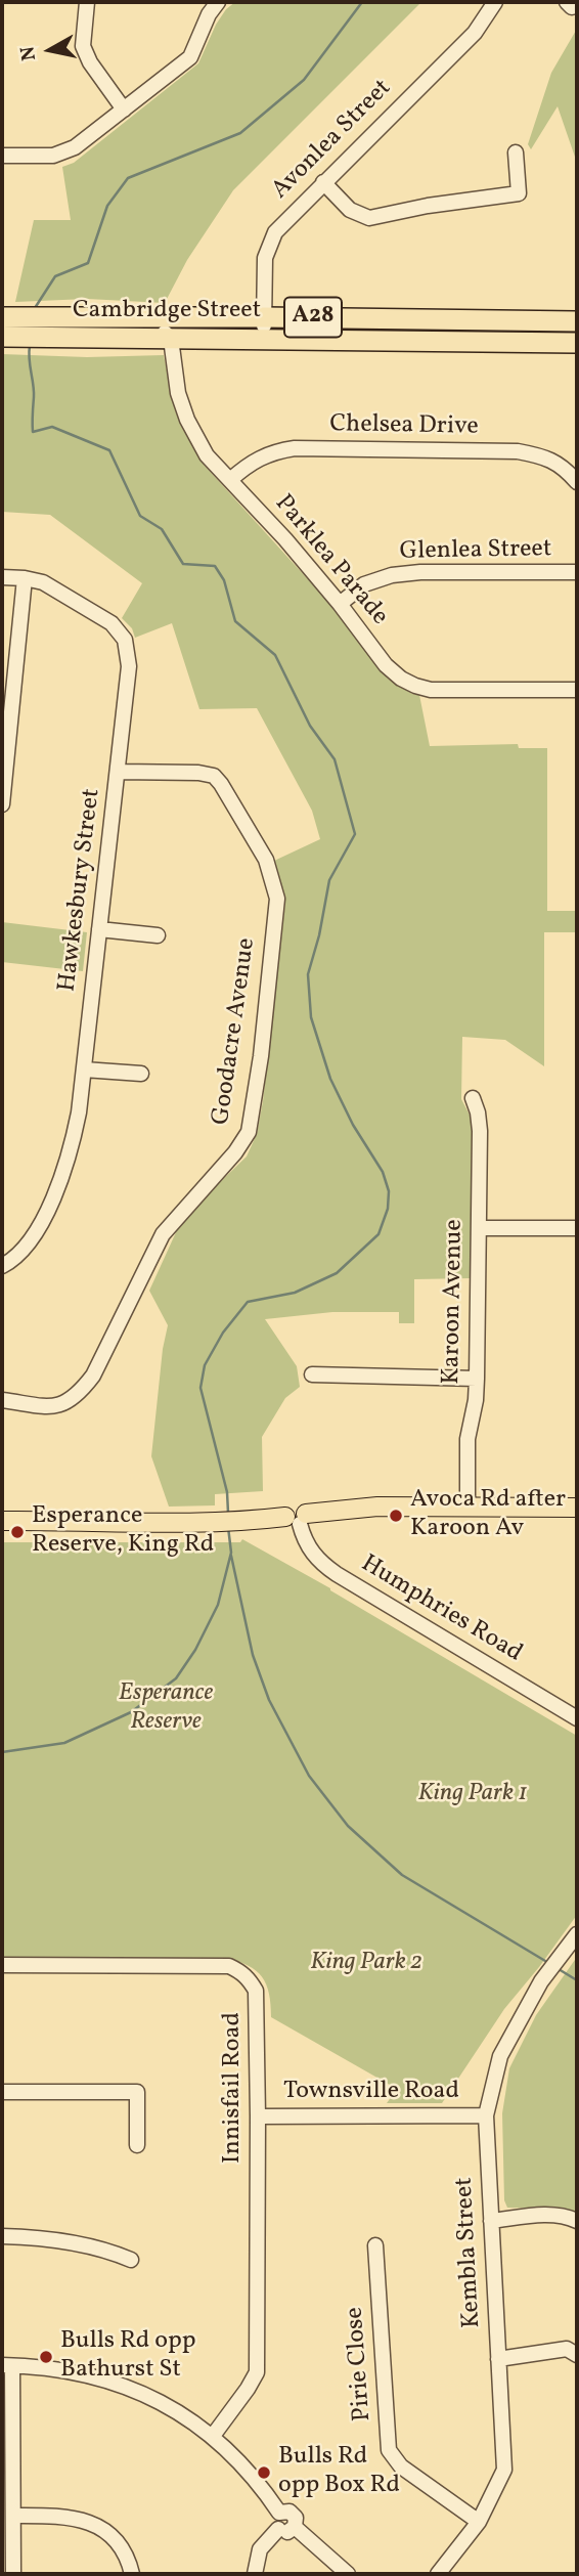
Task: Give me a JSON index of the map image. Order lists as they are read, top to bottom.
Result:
{
  "streets": {
    "highway": ["Cambridge Street", "A28"],
    "street": [
      "Avonlea Street",
      "Chelsea Drive",
      "Glenlea Street",
      "Parklea Parade",
      "Hawkesbury Street",
      "Goodacre Avenue",
      "Karoon Avenue",
      "Humphries Road",
      "Innisfail Road",
      "Townsville Road",
      "Kembla Street",
      "Pirie Close"
    ]
  },
  "crossings": [
    ["Avonlea Street", "Cambridge Street"],
    ["Cambridge Street", "Parklea Parade"],
    ["Chelsea Drive", "Parklea Parade"],
    ["Glenlea Street", "Parklea Parade"],
    ["Hawkesbury Street", "Goodacre Avenue"],
    ["Innisfail Road", "Townsville Road"],
    ["Townsville Road", "Kembla Street"],
    ["Kembla Street", "Pirie Close"]
  ],
  "parks": ["Esperance Reserve", "King Park 1", "King Park 2"],
  "places": [
    "Avoca Rd after Karoon Av",
    "Esperance Reserve, King Rd",
    "Bulls Rd opp Bathurst St",
    "Bulls Rd opp Box Rd"
  ],
  "north": "left"
}
